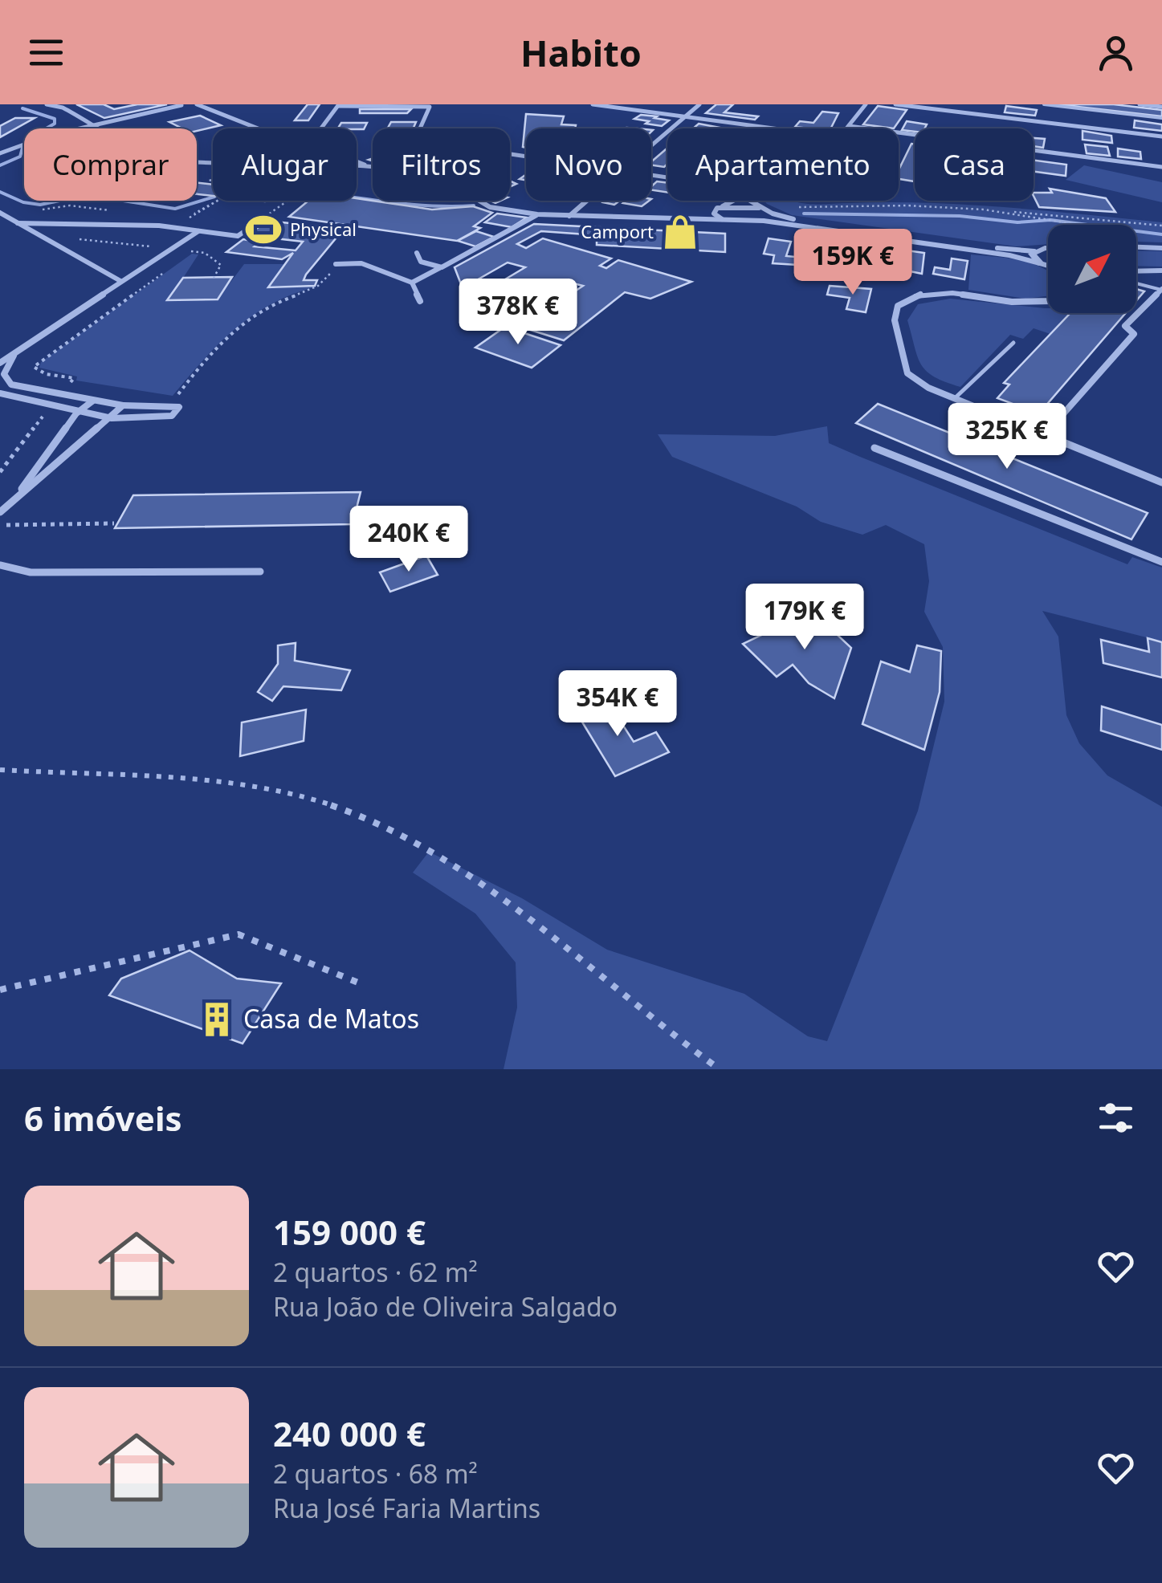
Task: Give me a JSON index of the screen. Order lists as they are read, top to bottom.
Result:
{
  "places": {
    "sports": ["Physical"],
    "shop": ["Camport"],
    "building": ["Casa de Matos"]
  },
  "north": "top right",
  "page": {
    "header": "Habito",
    "chip": [
      "Comprar",
      "Alugar",
      "Filtros",
      "Novo",
      "Apartamento",
      "Casa"
    ],
    "price": [
      "159K €",
      "378K €",
      "325K €",
      "240K €",
      "179K €",
      "354K €"
    ],
    "heading": "6 imóveis",
    "list": [
      {
        "name": "159 000 €",
        "note": "2 quartos · 62 m² · Rua João de Oliveira Salgado"
      },
      {
        "name": "240 000 €",
        "note": "2 quartos · 68 m² · Rua José Faria Martins"
      }
    ]
  }
}
